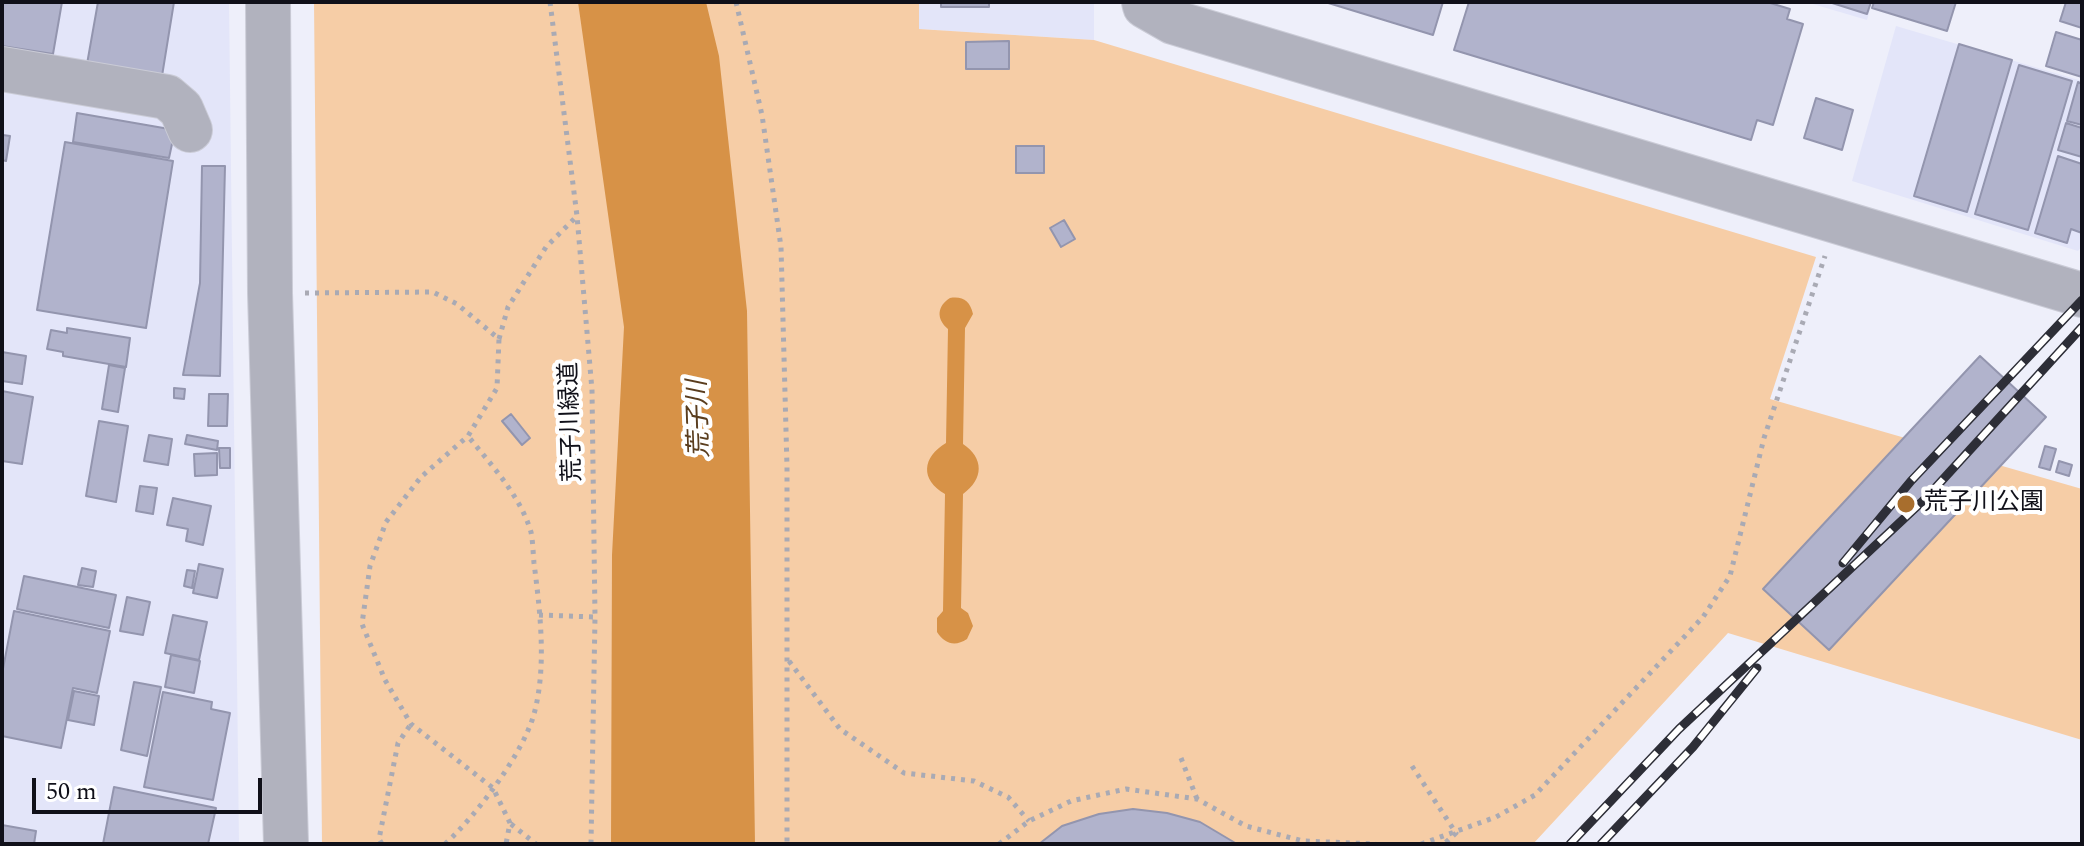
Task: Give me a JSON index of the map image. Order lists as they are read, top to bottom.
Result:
{
  "streets": {
    "path": ["荒子川緑道"]
  },
  "water": ["荒子川"],
  "places": ["荒子川公園"],
  "scale_bar": "50 m"
}
